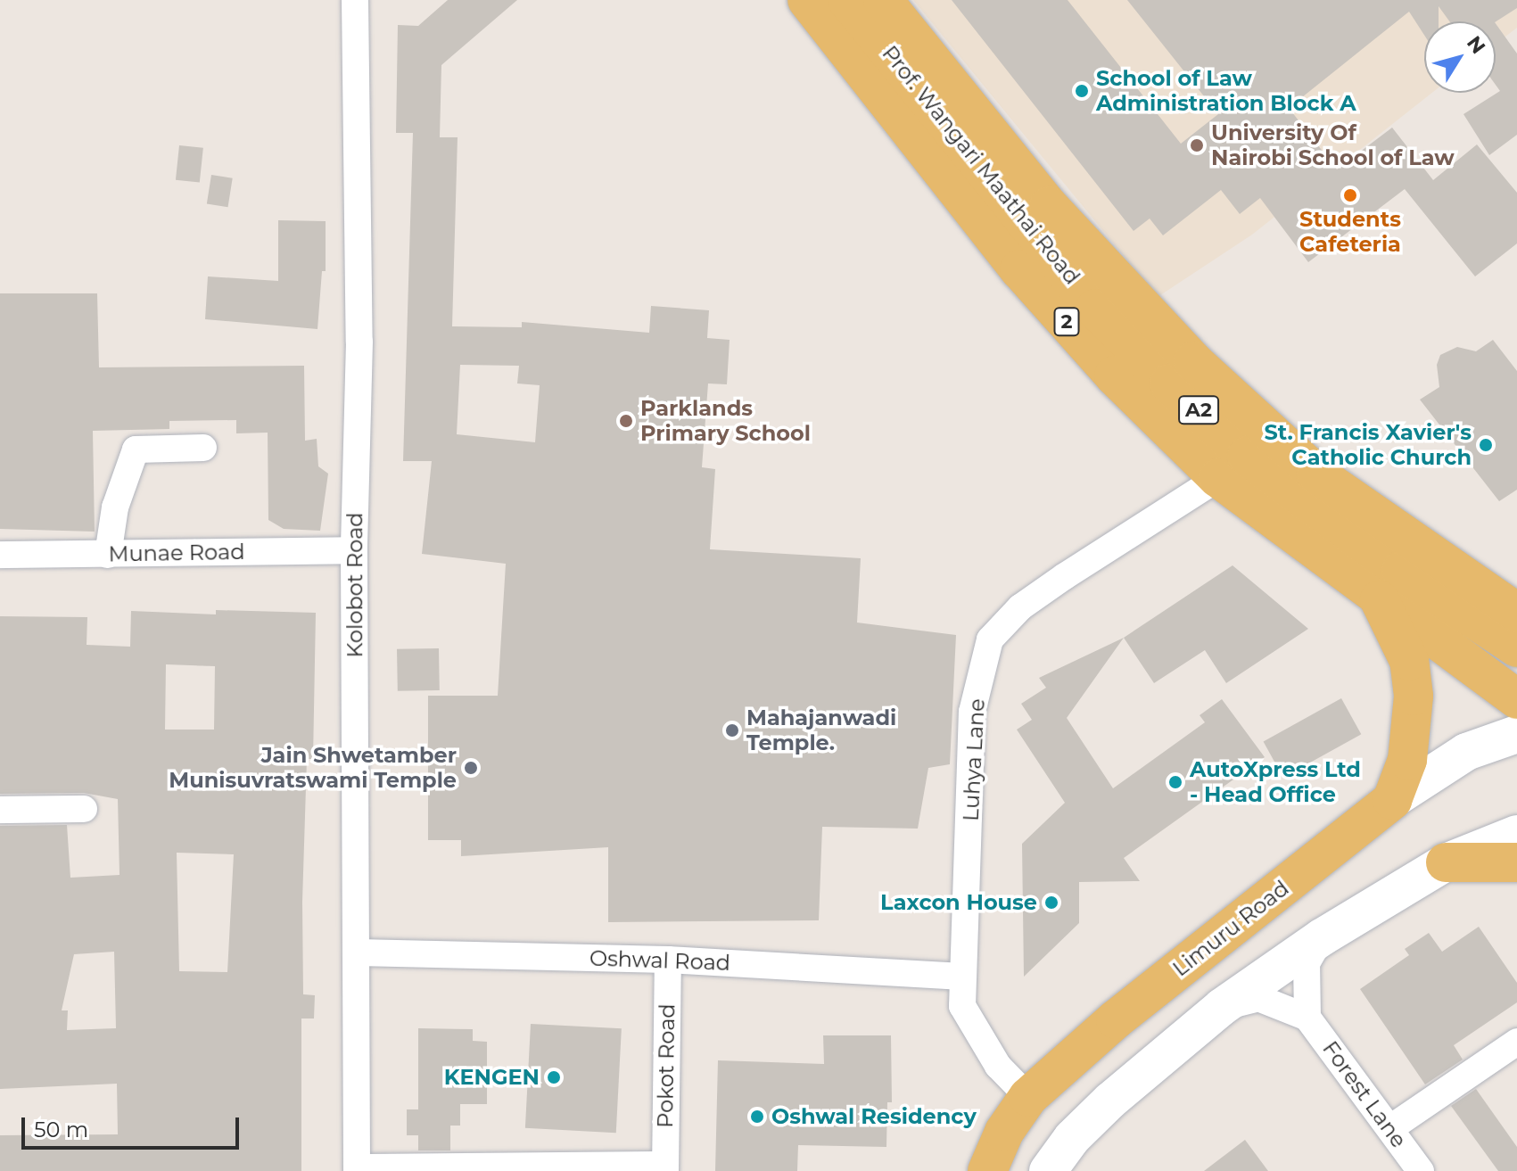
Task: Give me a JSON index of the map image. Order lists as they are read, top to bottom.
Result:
{
  "streets": {
    "main road": [
      "Prof. Wangari Maathai Road",
      "2",
      "A2",
      "Limuru Road"
    ],
    "street": [
      "Munae Road",
      "Kolobot Road",
      "Luhya Lane",
      "Oshwal Road",
      "Pokot Road",
      "Forest Lane"
    ]
  },
  "crossings": [
    ["2", "Luhya Lane"],
    ["Munae Road", "Kolobot Road"],
    ["Kolobot Road", "Oshwal Road"],
    ["Luhya Lane", "Limuru Road"],
    ["Luhya Lane", "Oshwal Road"],
    ["Oshwal Road", "Pokot Road"]
  ],
  "places": [
    "School of Law Administration Block A",
    "University Of Nairobi School of Law",
    "Students Cafeteria",
    "Parklands Primary School",
    "St. Francis Xavier's Catholic Church",
    "Mahajanwadi Temple.",
    "Jain Shwetamber Munisuvratswami Temple",
    "AutoXpress Ltd - Head Office",
    "Laxcon House",
    "KENGEN",
    "Oshwal Residency"
  ],
  "scale_bar": "50 m",
  "north": "top right"
}
